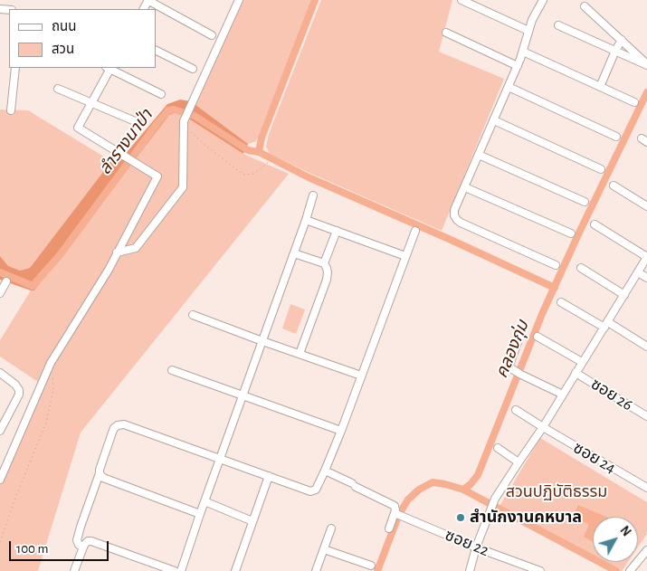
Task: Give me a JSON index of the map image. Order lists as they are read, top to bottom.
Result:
{
  "streets": {
    "street": ["ซอย 26", "ซอย 24", "ซอย 22"]
  },
  "water": ["ลำรางนาป่า", "คลองกุ่ม"],
  "parks": ["สวนปฏิบัติธรรม"],
  "places": ["สำนักงานคหบาล"],
  "legend": ["ถนน", "สวน"],
  "scale_bar": "100 m",
  "north": "top right"
}
